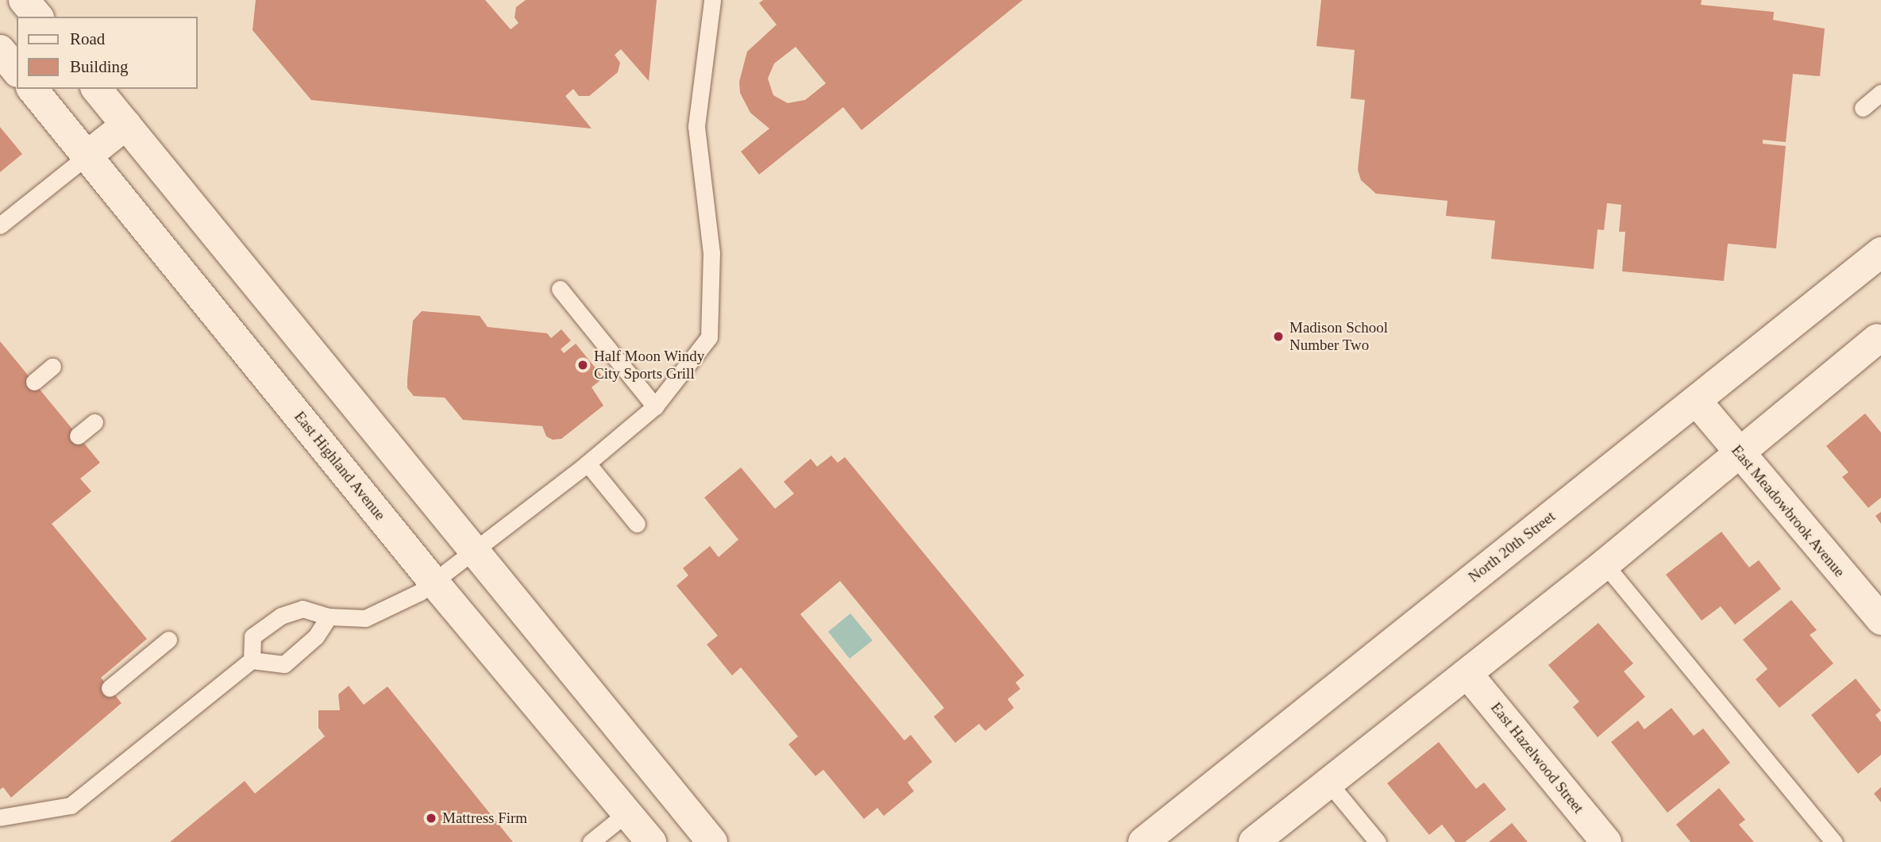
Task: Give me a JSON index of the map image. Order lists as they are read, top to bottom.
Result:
{
  "streets": {
    "street": [
      "East Highland Avenue",
      "East Meadowbrook Avenue",
      "North 20th Street",
      "East Hazelwood Street"
    ]
  },
  "crossings": [
    ["East Meadowbrook Avenue", "North 20th Street"]
  ],
  "places": ["Madison School Number Two", "Half Moon Windy City Sports Grill", "Mattress Firm"],
  "legend": ["Road", "Building"]
}
